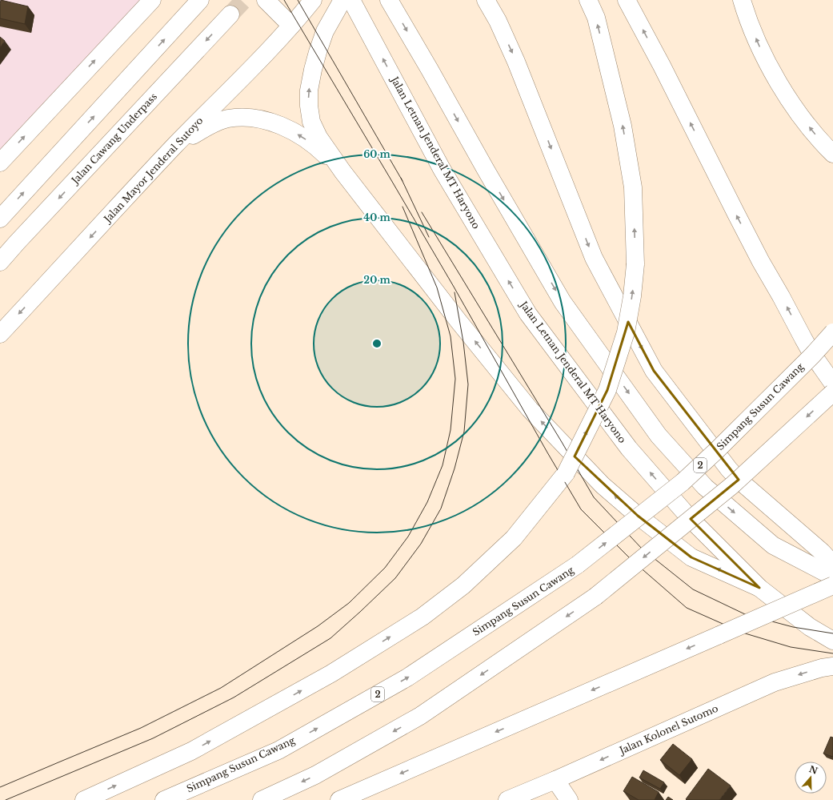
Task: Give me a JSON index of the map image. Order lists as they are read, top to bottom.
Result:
{
  "streets": {
    "main road": [
      "Jalan Cawang Underpass",
      "Jalan Letnan Jenderal MT Haryono",
      "Jalan Mayor Jenderal Sutoyo",
      "Simpang Susun Cawang",
      "2",
      "Jalan Kolonel Sutomo"
    ]
  },
  "north": "top",
  "rings": ["60 m", "40 m", "20 m"]
}
